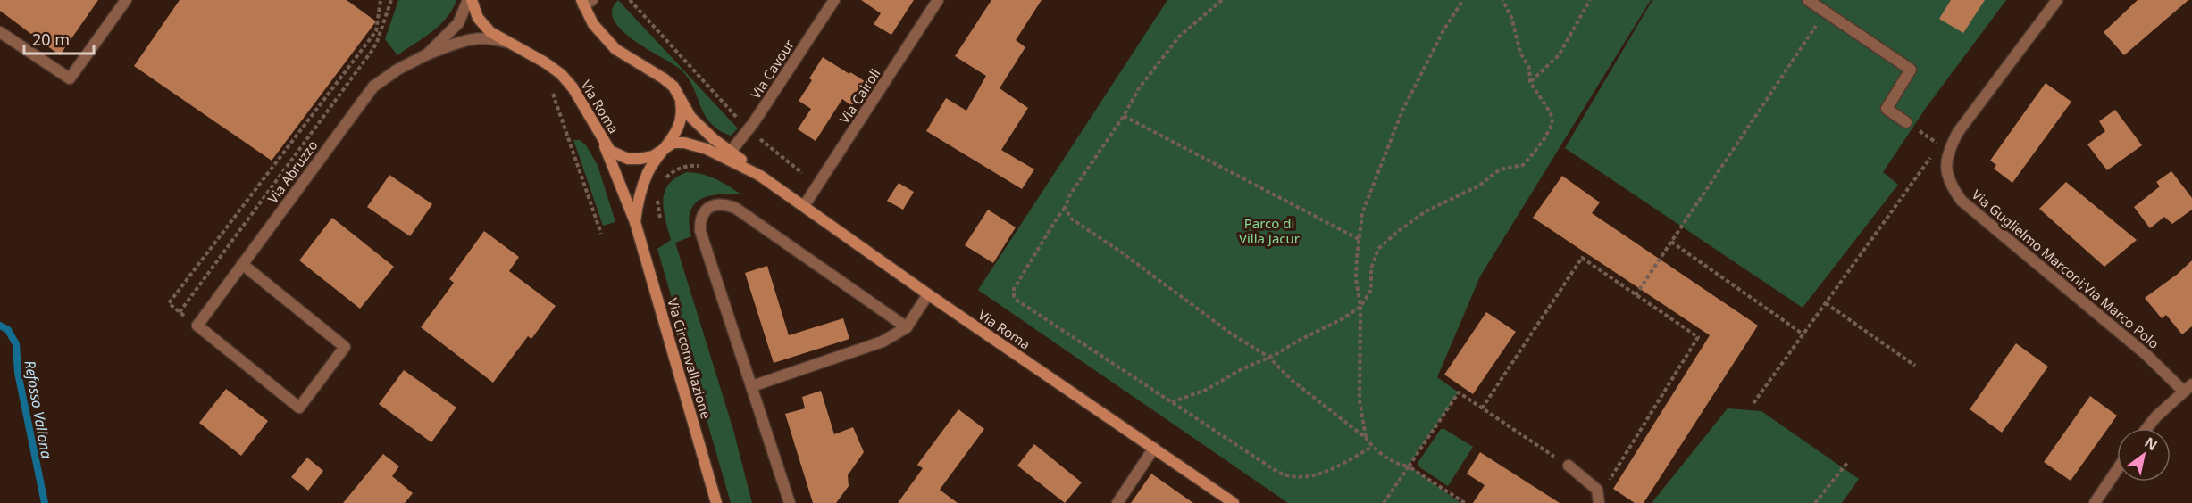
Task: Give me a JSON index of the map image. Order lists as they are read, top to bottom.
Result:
{
  "streets": {
    "main road": ["Via Roma", "Via Circonvallazione"],
    "street": [
      "Via Cavour",
      "Via Cairoli",
      "Via Abruzzo",
      "Via Guglielmo Marconi;Via Marco Polo"
    ]
  },
  "crossings": [
    ["Via Cavour", "Via Roma"],
    ["Via Cairoli", "Via Roma"],
    ["Via Roma", "Via Abruzzo"],
    ["Via Roma", "Via Circonvallazione"]
  ],
  "water": ["Refosso Vallona"],
  "parks": ["Parco di Villa Jacur"],
  "scale_bar": "20 m",
  "north": "top right"
}
